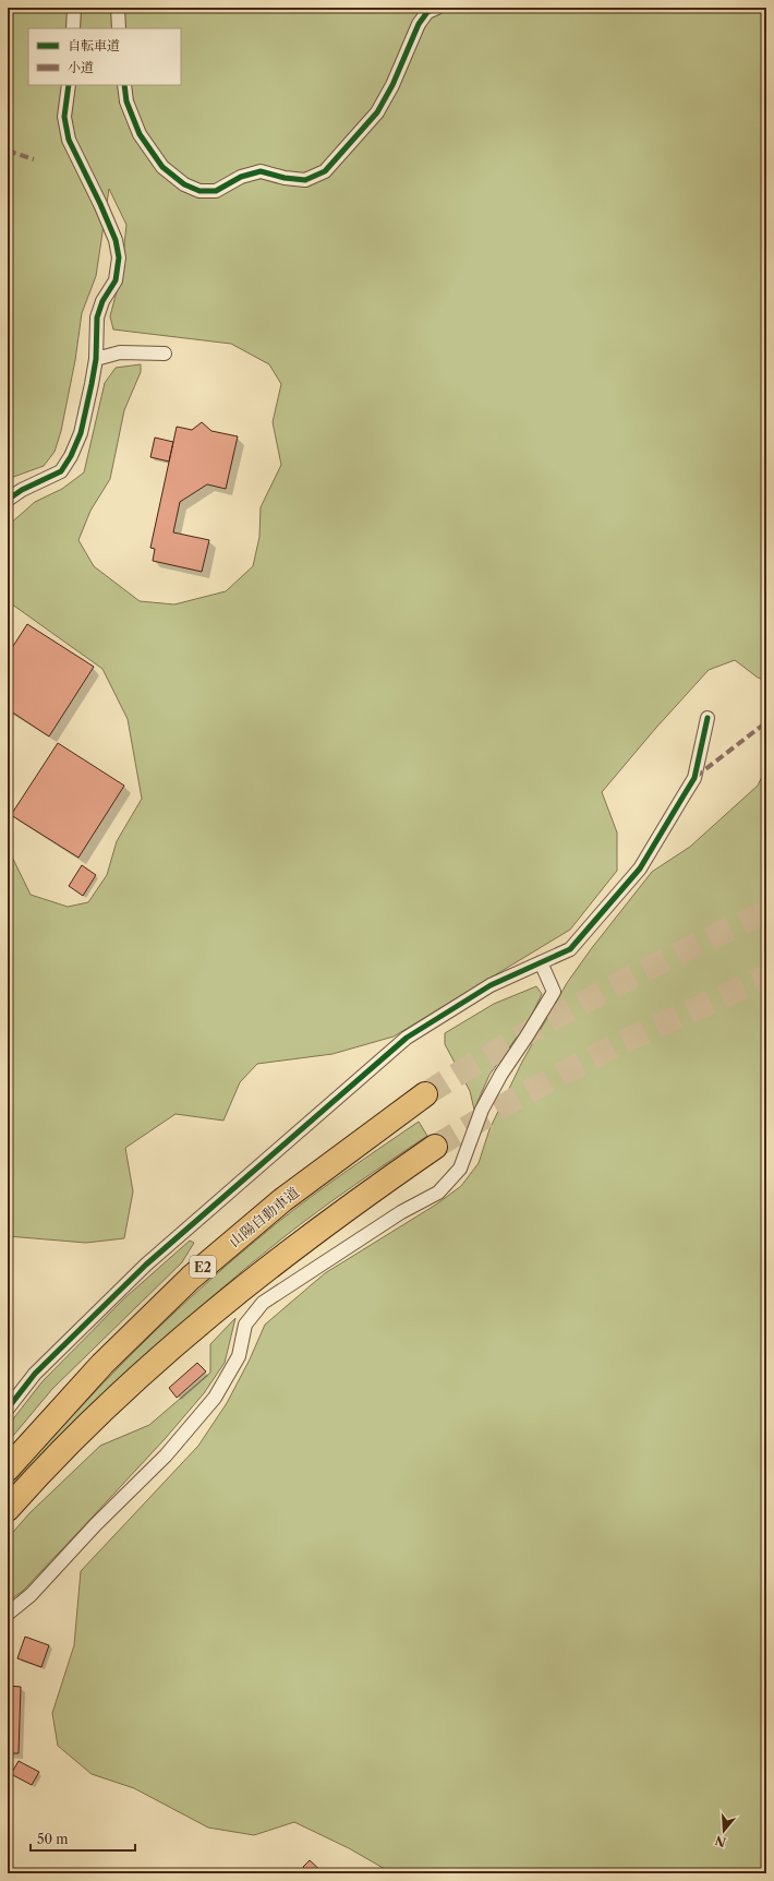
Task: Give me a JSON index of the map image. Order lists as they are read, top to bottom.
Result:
{
  "streets": {
    "highway": ["山陽自動車道", "E2"]
  },
  "legend": ["自転車道", "小道"],
  "scale_bar": "50 m",
  "north": "bottom"
}
